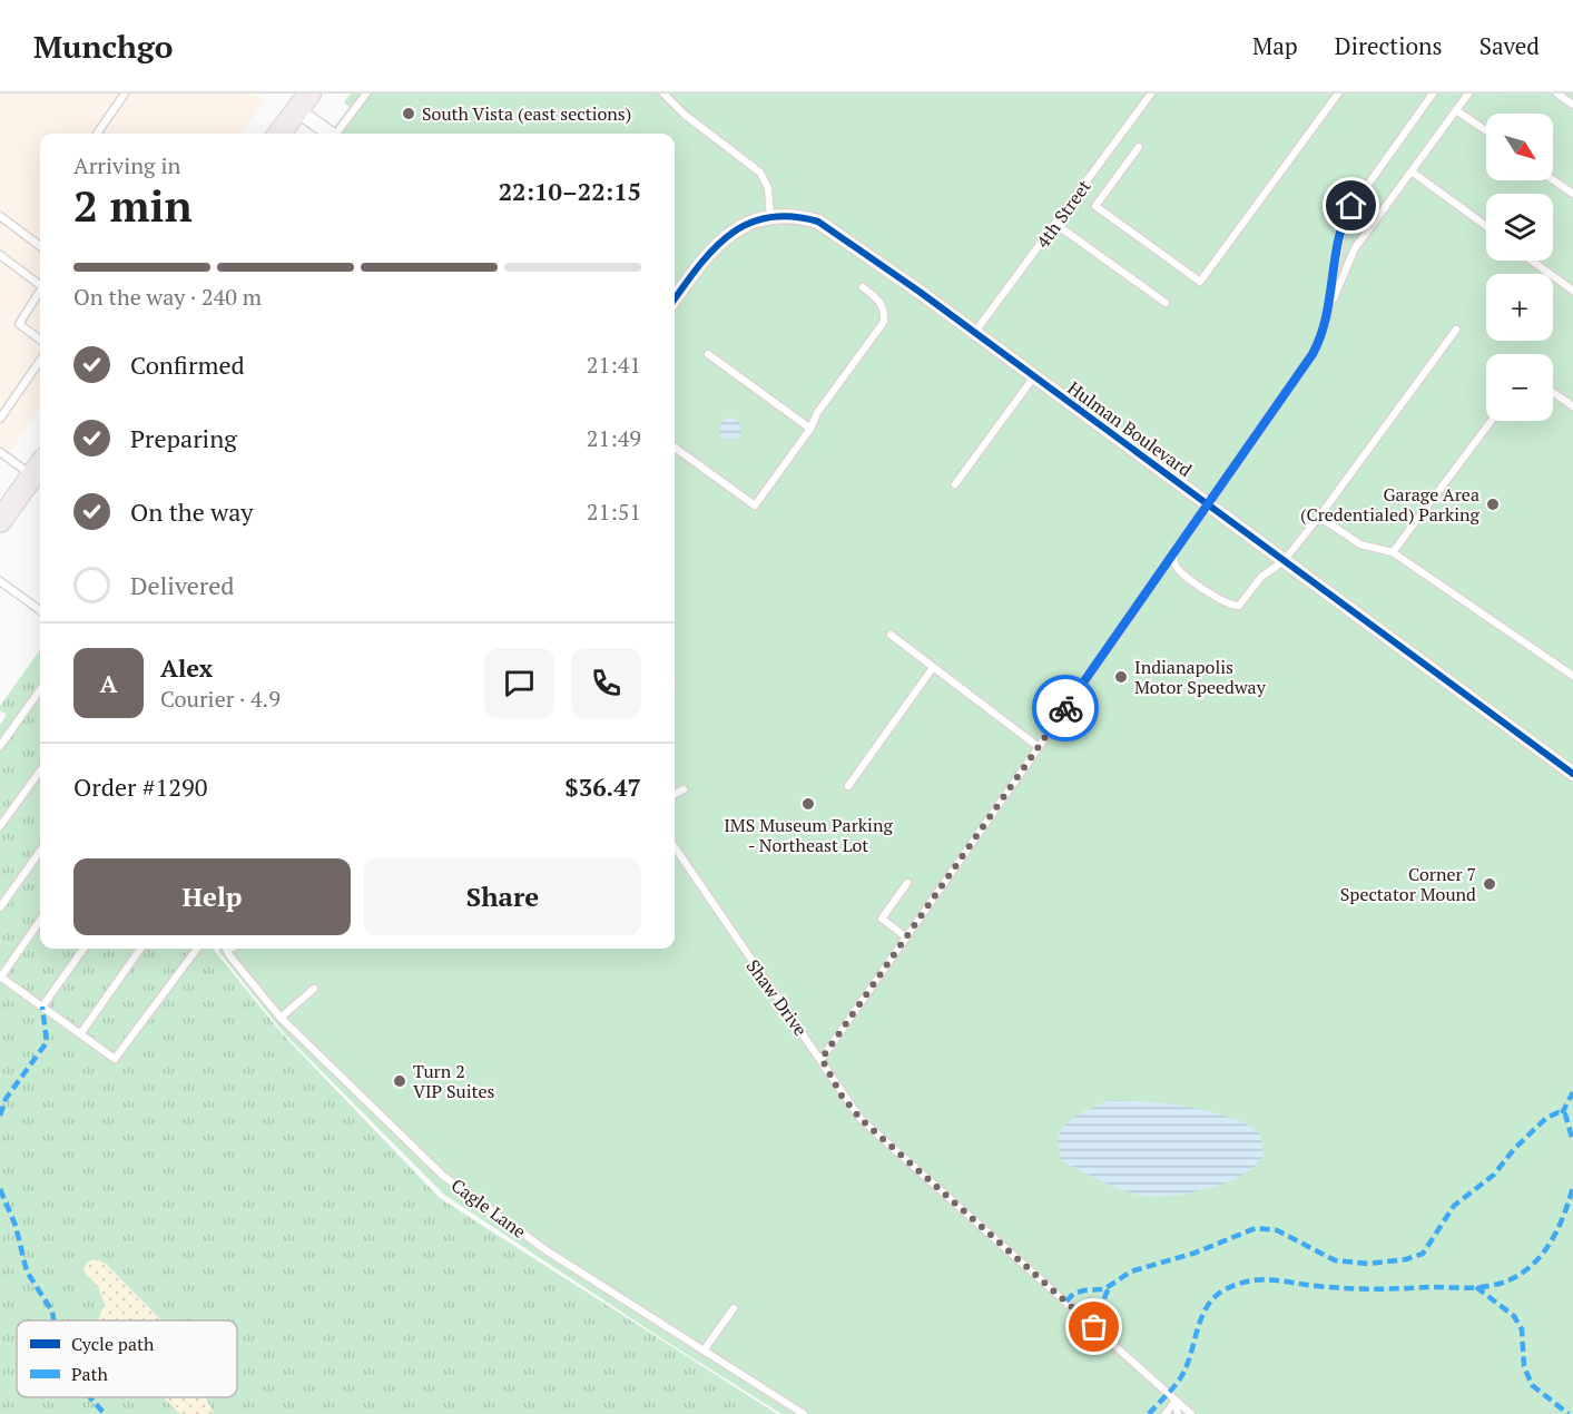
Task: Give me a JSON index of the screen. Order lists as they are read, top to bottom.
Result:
{
  "streets": {
    "street": ["Hulman Boulevard"],
    "lane": ["4th Street", "Shaw Drive", "Cagle Lane"]
  },
  "crossings": [
    ["4th Street", "Hulman Boulevard"]
  ],
  "places": [
    "South Vista (east sections)",
    "Garage Area (Credentialed) Parking",
    "Indianapolis Motor Speedway",
    "IMS Museum Parking - Northeast Lot",
    "Corner 7 Spectator Mound",
    "Turn 2 VIP Suites"
  ],
  "legend": ["Cycle path", "Path"],
  "north": "bottom right",
  "page": {
    "header": "Munchgo",
    "nav": ["Map", "Directions", "Saved"],
    "map_buttons": ["+", "−"],
    "heading": ["2 min", "Arriving in", "22:10–22:15"],
    "panel": [
      "Alex",
      "Courier · 4.9",
      "Order #1290",
      "$36.47"
    ],
    "bar": "On the way · 240 m",
    "list": [
      ["Confirmed", "21:41"],
      ["Preparing", "21:49"],
      ["On the way", "21:51"],
      "Delivered"
    ],
    "round": "A",
    "buttons": ["Help", "Share"]
  }
}
